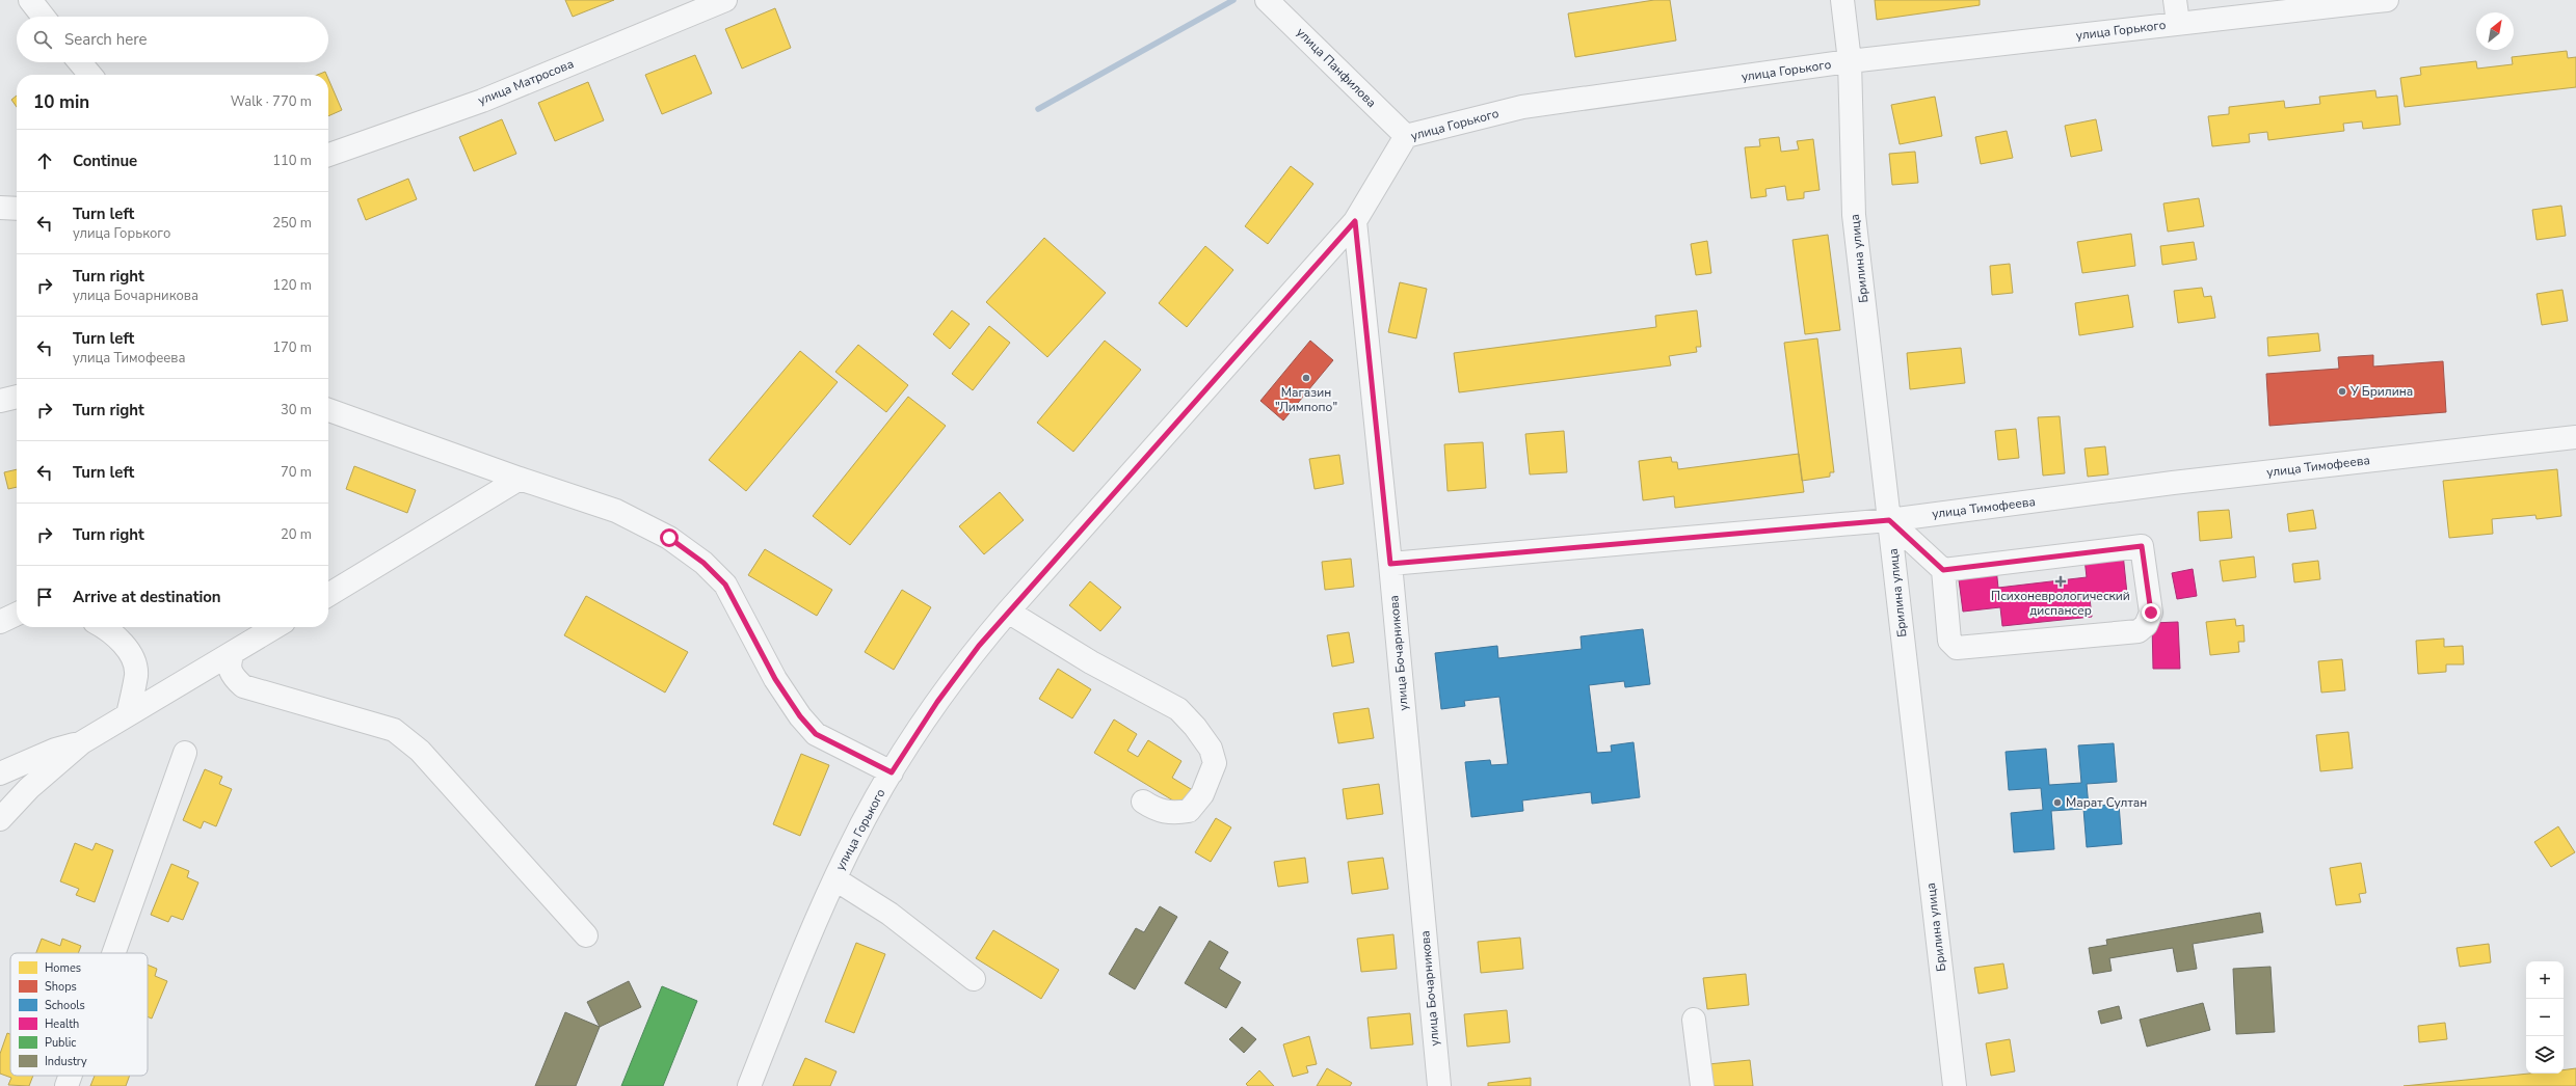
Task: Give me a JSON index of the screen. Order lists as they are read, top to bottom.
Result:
{
  "streets": {
    "street": [
      "улица Горького",
      "улица Панфилова",
      "улица Матросова",
      "Брилина улица",
      "улица Тимофеева",
      "улица Бочарникова"
    ]
  },
  "crossings": [
    ["улица Горького", "улица Панфилова"],
    ["улица Горького", "Брилина улица"],
    ["улица Горького", "улица Бочарникова"],
    ["Брилина улица", "улица Тимофеева"],
    ["улица Тимофеева", "улица Бочарникова"]
  ],
  "places": {
    "other": ["Магазин \"Лимпопо\"", "У Брилина", "Марат Султан"],
    "health": ["Психоневрологический диспансер"]
  },
  "legend": [
    "Homes",
    "Shops",
    "Schools",
    "Health",
    "Public",
    "Industry"
  ],
  "north": "top right",
  "page": {
    "search": "Search here",
    "heading": ["10 min", "Walk · 770 m"],
    "list": [
      ["Continue", "110 m"],
      ["Turn left", "улица Горького", "250 m"],
      ["Turn right", "улица Бочарникова", "120 m"],
      ["Turn left", "улица Тимофеева", "170 m"],
      ["Turn right", "30 m"],
      ["Turn left", "70 m"],
      ["Turn right", "20 m"],
      "Arrive at destination"
    ],
    "map_buttons": ["+", "−"]
  }
}
